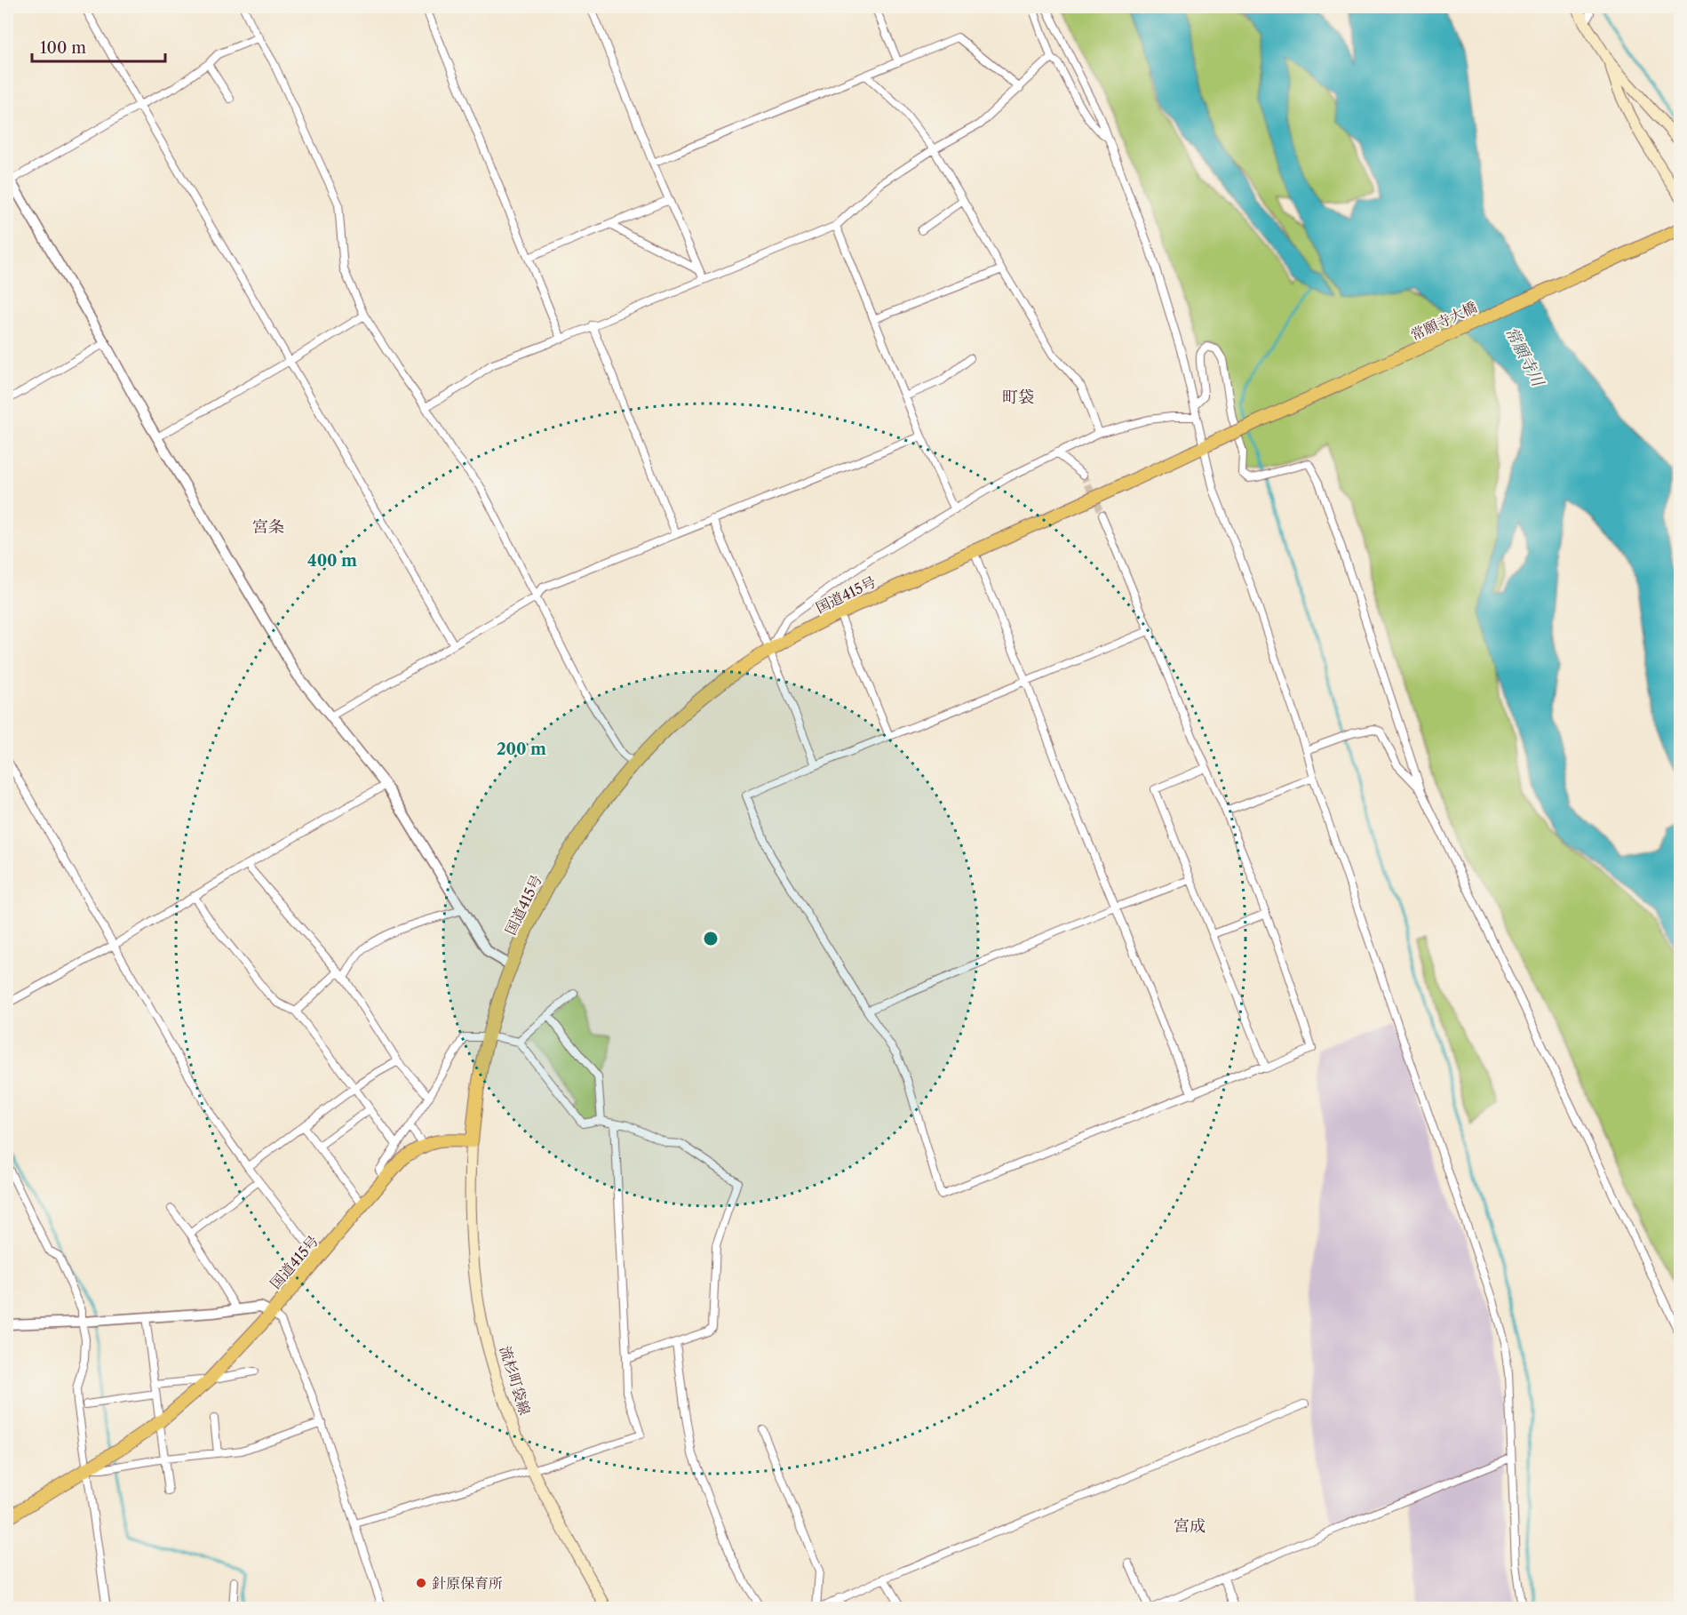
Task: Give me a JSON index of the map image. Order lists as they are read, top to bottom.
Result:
{
  "streets": {
    "highway": ["常願寺大橋", "国道415号"],
    "main road": ["流杉町袋線"]
  },
  "crossings": [
    ["常願寺大橋", "国道415号"],
    ["国道415号", "流杉町袋線"]
  ],
  "districts": ["町袋", "宮条", "宮成"],
  "water": ["常願寺川"],
  "places": ["針原保育所"],
  "scale_bar": "100 m",
  "rings": ["400 m", "200 m"]
}
